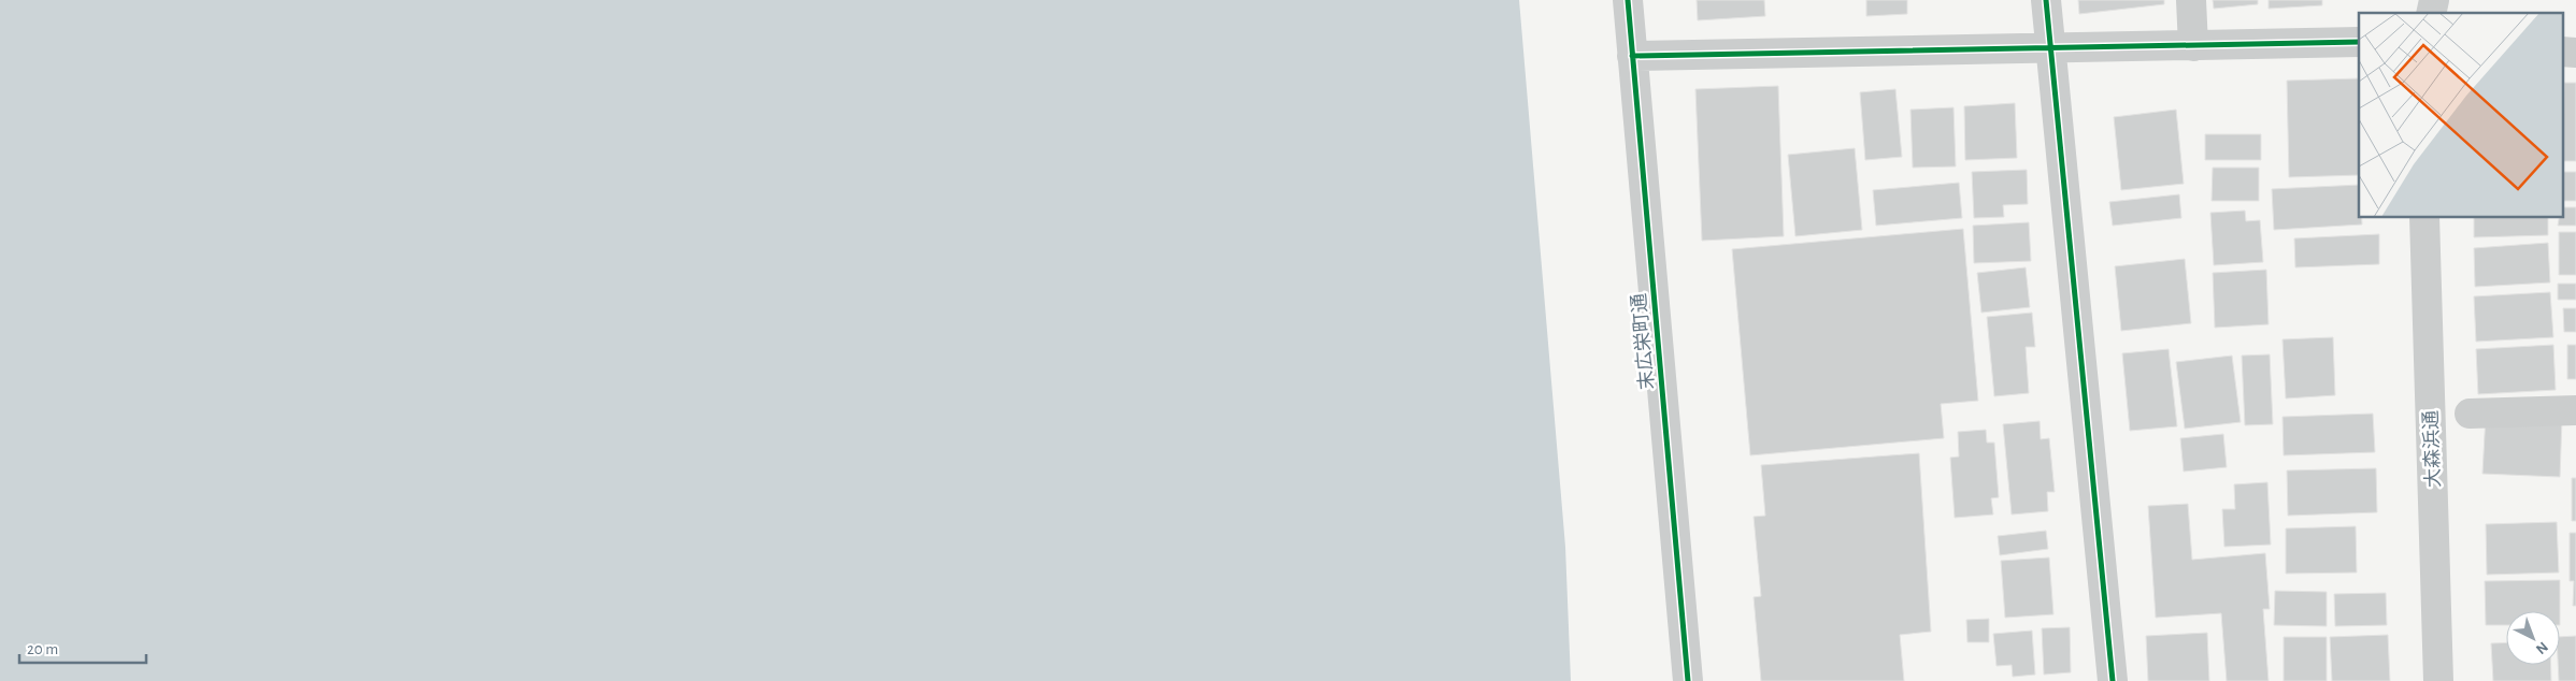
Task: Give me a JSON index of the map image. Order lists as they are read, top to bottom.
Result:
{
  "streets": {
    "street": ["末広栄町通", "大森浜通"]
  },
  "scale_bar": "20 m",
  "north": "bottom right"
}
